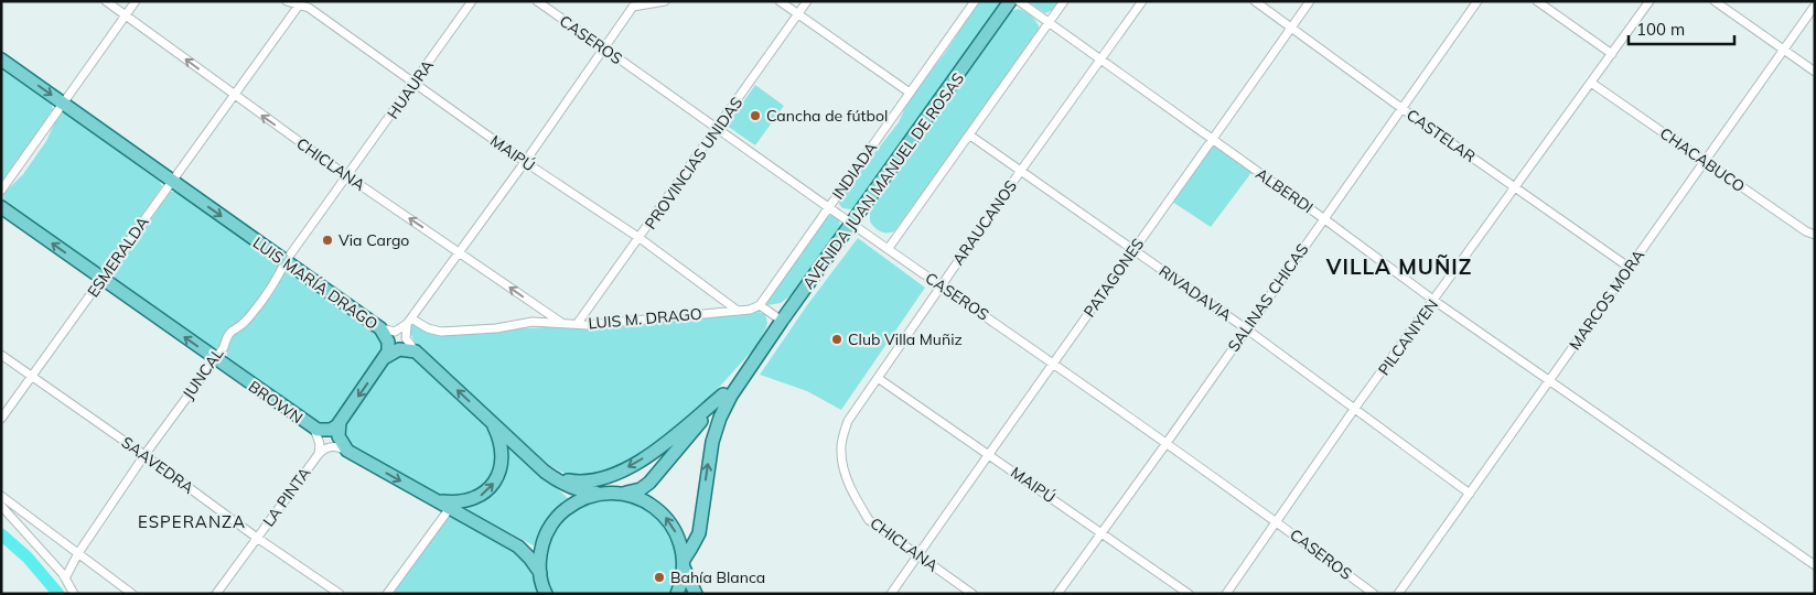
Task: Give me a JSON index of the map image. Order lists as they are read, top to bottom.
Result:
{
  "streets": {
    "main road": ["AVENIDA JUAN MANUEL DE ROSAS", "LUIS MARÍA DRAGO", "BROWN"],
    "street": [
      "CASEROS",
      "HUAURA",
      "CASTELAR",
      "MAIPÚ",
      "CHACABUCO",
      "PROVINCIAS UNIDAS",
      "CHICLANA",
      "INDIADA",
      "ALBERDI",
      "ARAUCANOS",
      "ESMERALDA",
      "PATAGONES",
      "RIVADAVIA",
      "SALINAS CHICAS",
      "MARCOS MORA",
      "LUIS M. DRAGO",
      "PILCANIYEN",
      "JUNCAL",
      "SAAVEDRA",
      "LA PINTA"
    ]
  },
  "crossings": [
    ["CASEROS", "PROVINCIAS UNIDAS"],
    ["CASEROS", "INDIADA"],
    ["CASEROS", "AVENIDA JUAN MANUEL DE ROSAS"],
    ["CASEROS", "ARAUCANOS"],
    ["CASEROS", "PATAGONES"],
    ["CASEROS", "SALINAS CHICAS"],
    ["CASEROS", "PILCANIYEN"],
    ["HUAURA", "MAIPÚ"],
    ["HUAURA", "CHICLANA"],
    ["HUAURA", "JUNCAL"],
    ["CASTELAR", "PATAGONES"],
    ["CASTELAR", "SALINAS CHICAS"],
    ["CASTELAR", "MARCOS MORA"],
    ["CASTELAR", "PILCANIYEN"],
    ["MAIPÚ", "PROVINCIAS UNIDAS"],
    ["MAIPÚ", "ARAUCANOS"],
    ["MAIPÚ", "ESMERALDA"],
    ["MAIPÚ", "PATAGONES"],
    ["MAIPÚ", "SALINAS CHICAS"],
    ["MAIPÚ", "LUIS M. DRAGO"],
    ["CHACABUCO", "MARCOS MORA"],
    ["CHACABUCO", "PILCANIYEN"],
    ["PROVINCIAS UNIDAS", "LUIS M. DRAGO"],
    ["CHICLANA", "ARAUCANOS"],
    ["CHICLANA", "ESMERALDA"],
    ["CHICLANA", "PATAGONES"],
    ["CHICLANA", "LUIS M. DRAGO"],
    ["CHICLANA", "JUNCAL"],
    ["INDIADA", "LUIS M. DRAGO"],
    ["ALBERDI", "ARAUCANOS"],
    ["ALBERDI", "PATAGONES"],
    ["ALBERDI", "SALINAS CHICAS"],
    ["ALBERDI", "MARCOS MORA"],
    ["ALBERDI", "PILCANIYEN"],
    ["ARAUCANOS", "RIVADAVIA"],
    ["ESMERALDA", "LUIS MARÍA DRAGO"],
    ["ESMERALDA", "BROWN"],
    ["ESMERALDA", "SAAVEDRA"],
    ["PATAGONES", "RIVADAVIA"],
    ["LUIS MARÍA DRAGO", "JUNCAL"],
    ["LUIS MARÍA DRAGO", "BROWN"],
    ["LUIS MARÍA DRAGO", "LA PINTA"],
    ["RIVADAVIA", "SALINAS CHICAS"],
    ["RIVADAVIA", "MARCOS MORA"],
    ["RIVADAVIA", "PILCANIYEN"],
    ["JUNCAL", "BROWN"],
    ["JUNCAL", "SAAVEDRA"],
    ["BROWN", "LA PINTA"],
    ["SAAVEDRA", "LA PINTA"]
  ],
  "one_way": ["CHICLANA", "LUIS MARÍA DRAGO", "BROWN"],
  "districts": ["VILLA MUÑIZ", "ESPERANZA"],
  "places": [
    "Cancha de fútbol",
    "Via Cargo",
    "Club Villa Muñiz",
    "Bahía Blanca"
  ],
  "scale_bar": "100 m"
}
